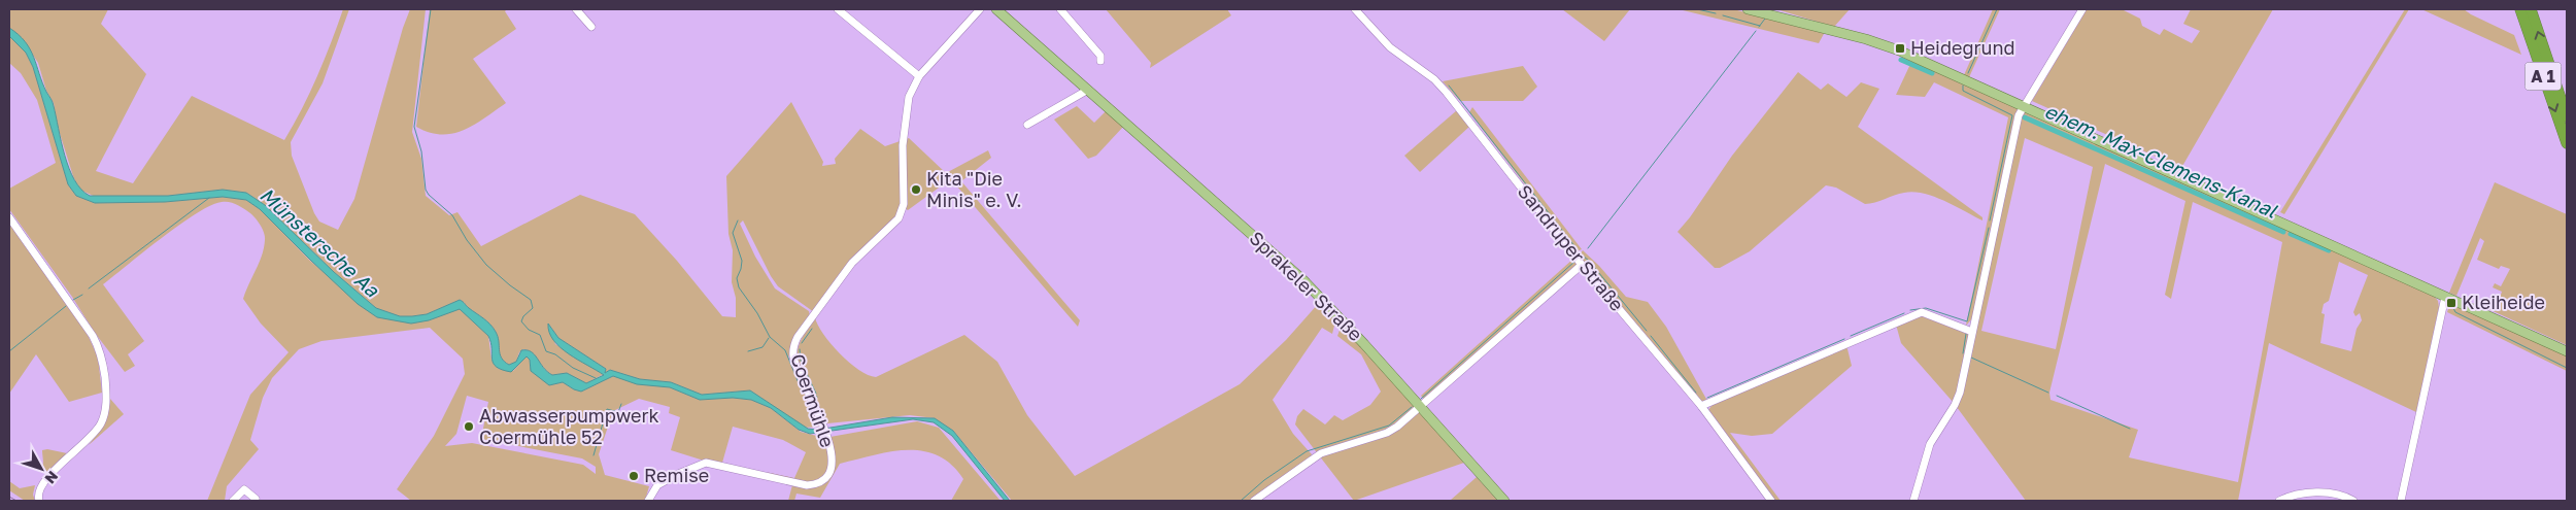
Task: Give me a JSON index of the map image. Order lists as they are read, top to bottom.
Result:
{
  "streets": {
    "highway": ["A 1"],
    "main road": ["Sprakeler Straße"],
    "street": ["Sandruper Straße", "Coermühle"]
  },
  "water": ["ehem. Max-Clemens-Kanal", "Münstersche Aa"],
  "places": {
    "transit": ["Heidegrund", "Kleiheide"],
    "other": ["Kita \"Die Minis\" e. V.", "Abwasserpumpwerk Coermühle 52", "Remise"]
  },
  "north": "bottom right"
}
